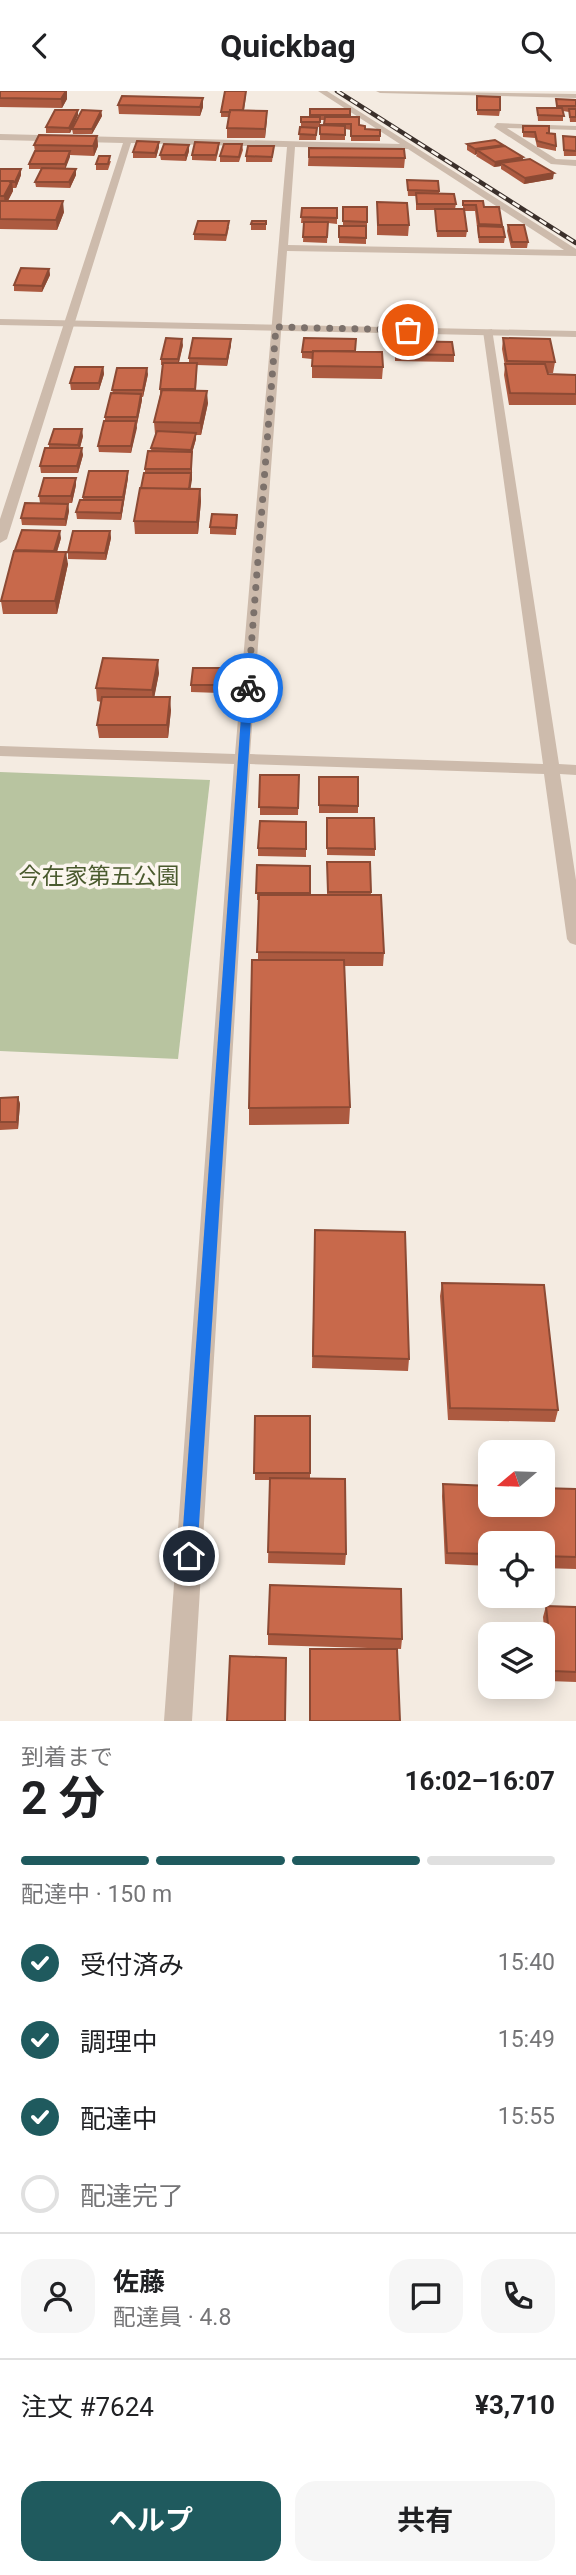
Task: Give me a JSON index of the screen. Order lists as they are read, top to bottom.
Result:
{
  "parks": ["今在家第五公園"],
  "north": "left",
  "page": {
    "header": "Quickbag",
    "heading": ["2 分", "到着まで", "16:02–16:07"],
    "panel": [
      "佐藤",
      "配達員 · 4.8",
      "注文 #7624",
      "¥3,710"
    ],
    "bar": "配達中 · 150 m",
    "list": [
      ["受付済み", "15:40"],
      ["調理中", "15:49"],
      ["配達中", "15:55"],
      "配達完了"
    ],
    "buttons": ["ヘルプ", "共有"]
  }
}
